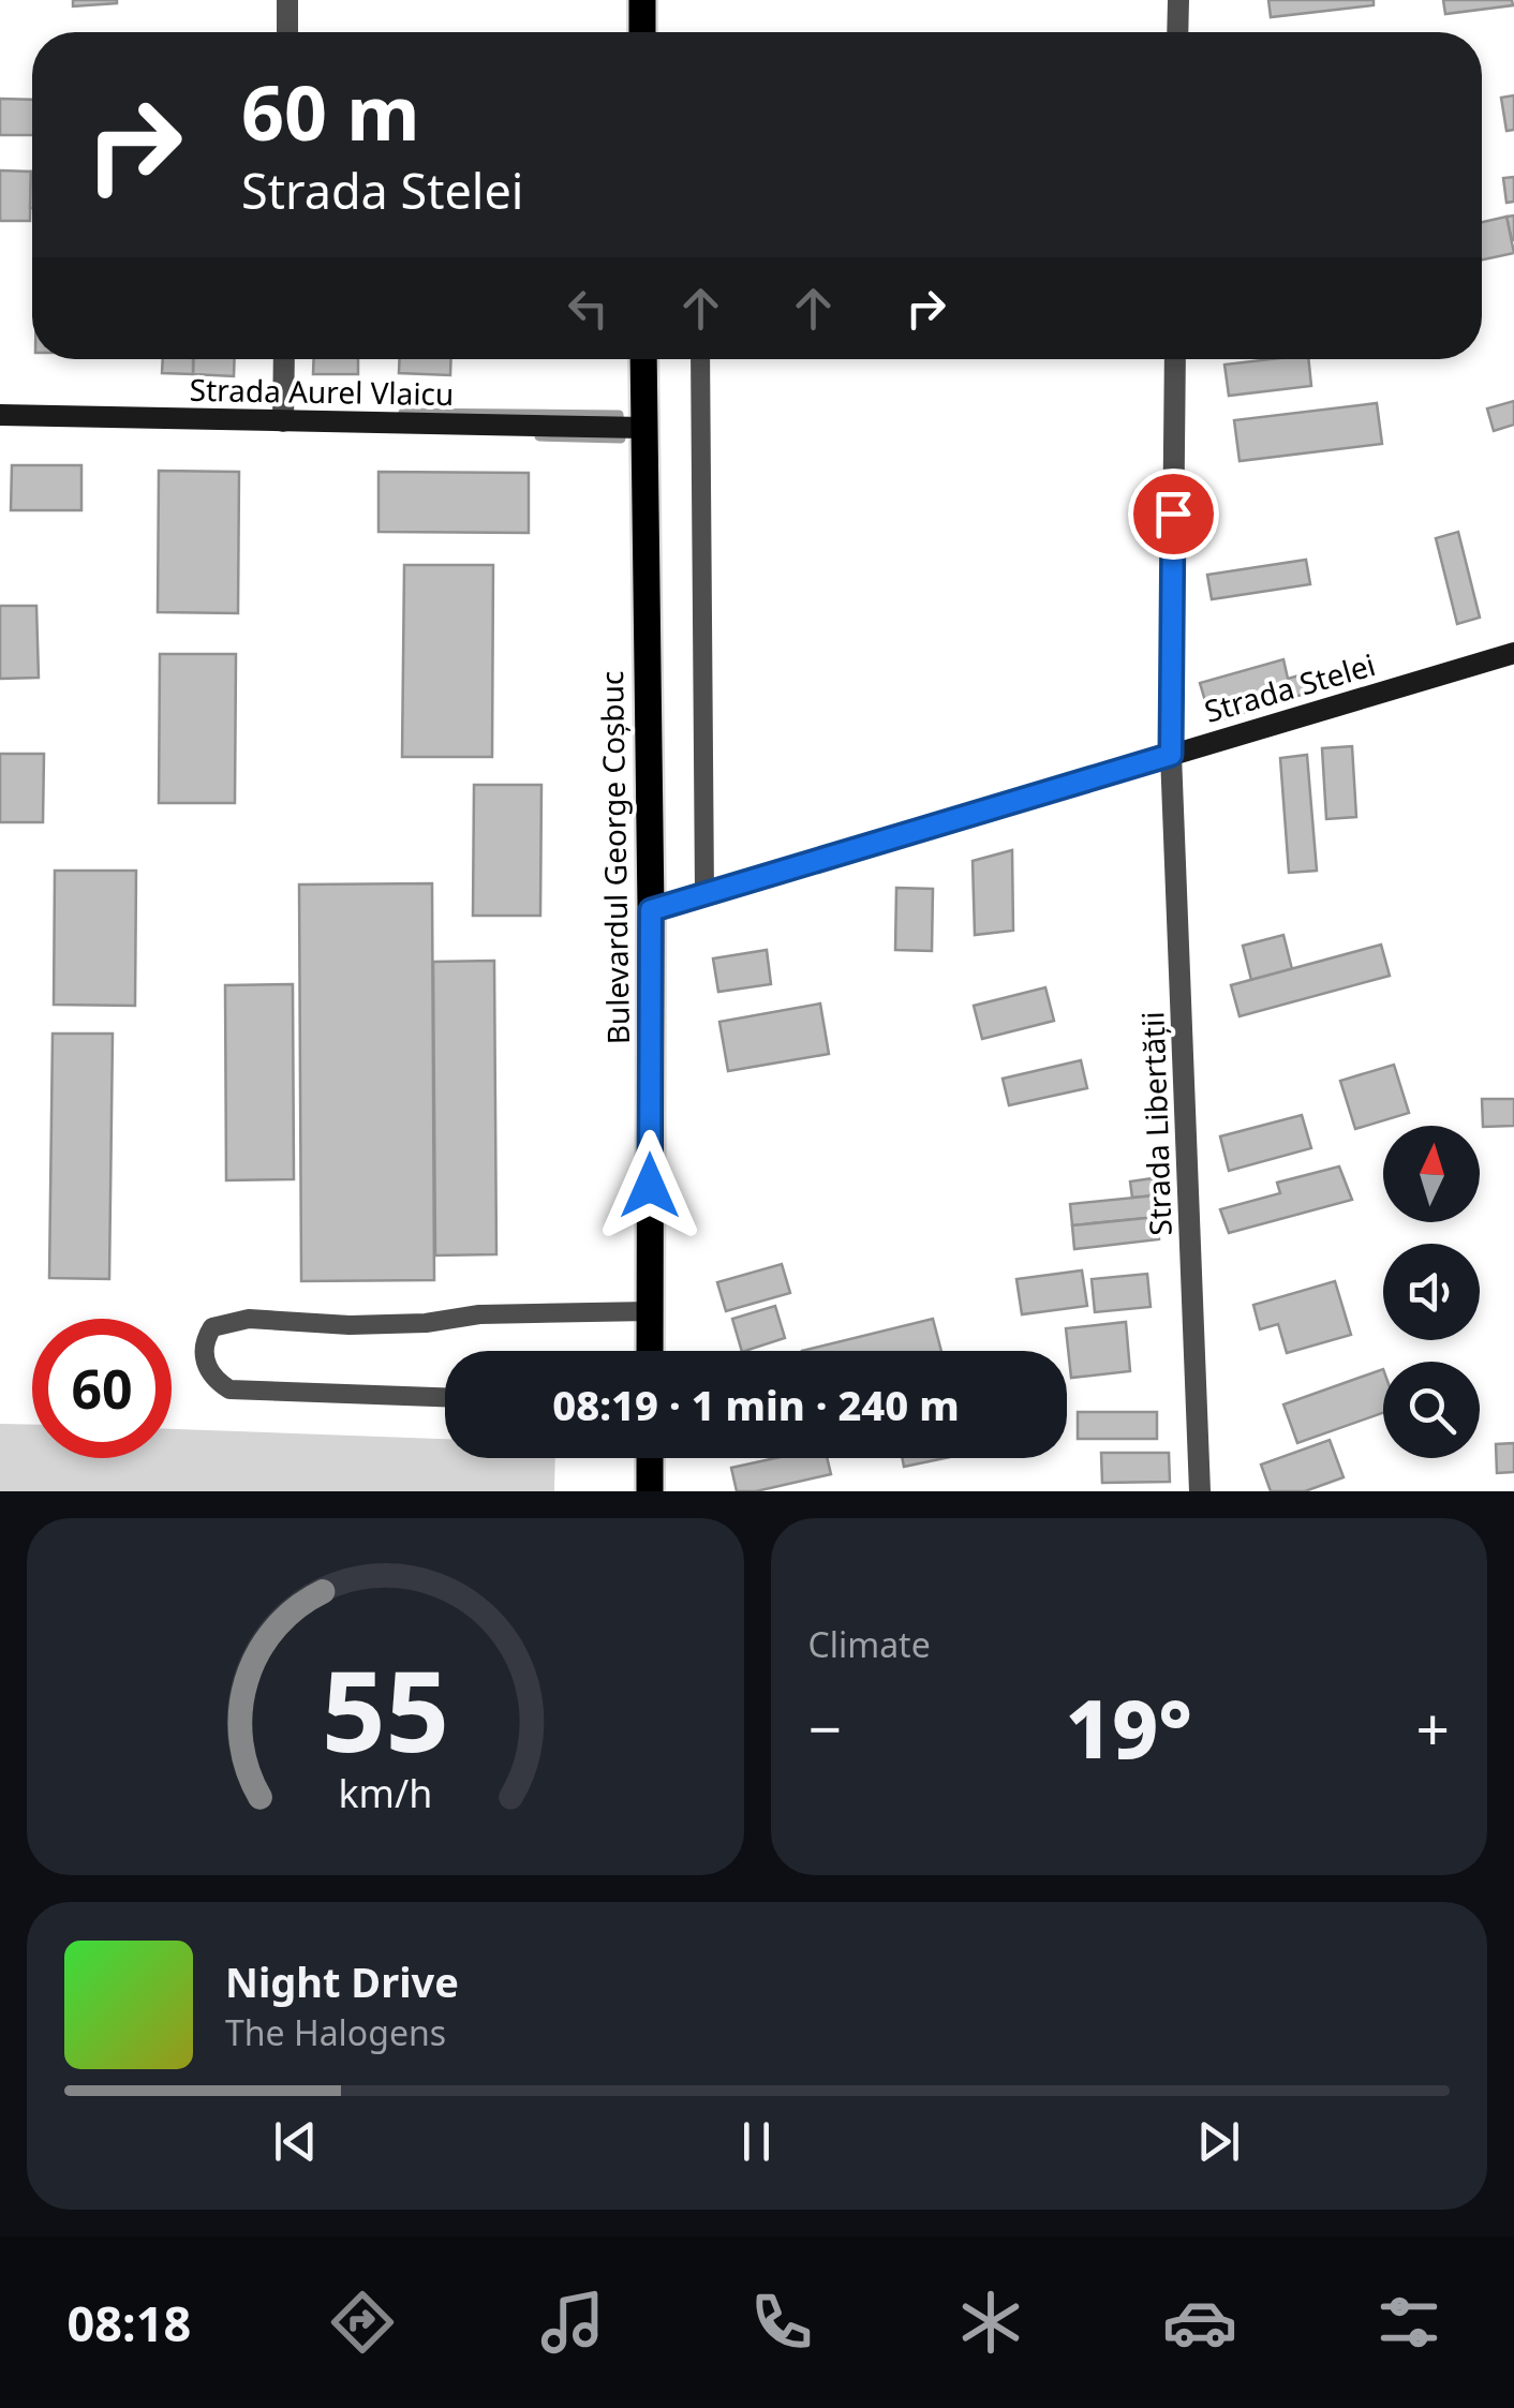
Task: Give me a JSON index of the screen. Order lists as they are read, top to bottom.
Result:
{
  "streets": {
    "main road": ["Bulevardul George Coșbuc"],
    "street": ["Strada Aurel Vlaicu", "Strada Stelei", "Strada Libertății"]
  },
  "crossings": [
    ["Strada Aurel Vlaicu", "Bulevardul George Coșbuc"],
    ["Strada Stelei", "Bulevardul George Coșbuc"],
    ["Strada Stelei", "Strada Libertății"]
  ],
  "north": "top",
  "page": {
    "turn": ["60 m", "Strada Stelei"],
    "limit": "60",
    "trip": "08:19 · 1 min · 240 m",
    "tile": "Climate",
    "heat": ["−", "19°", "+"],
    "song": ["Night Drive", "The Halogens"],
    "tabs": "08:18",
    "gauge": ["55", "km/h"]
  }
}
